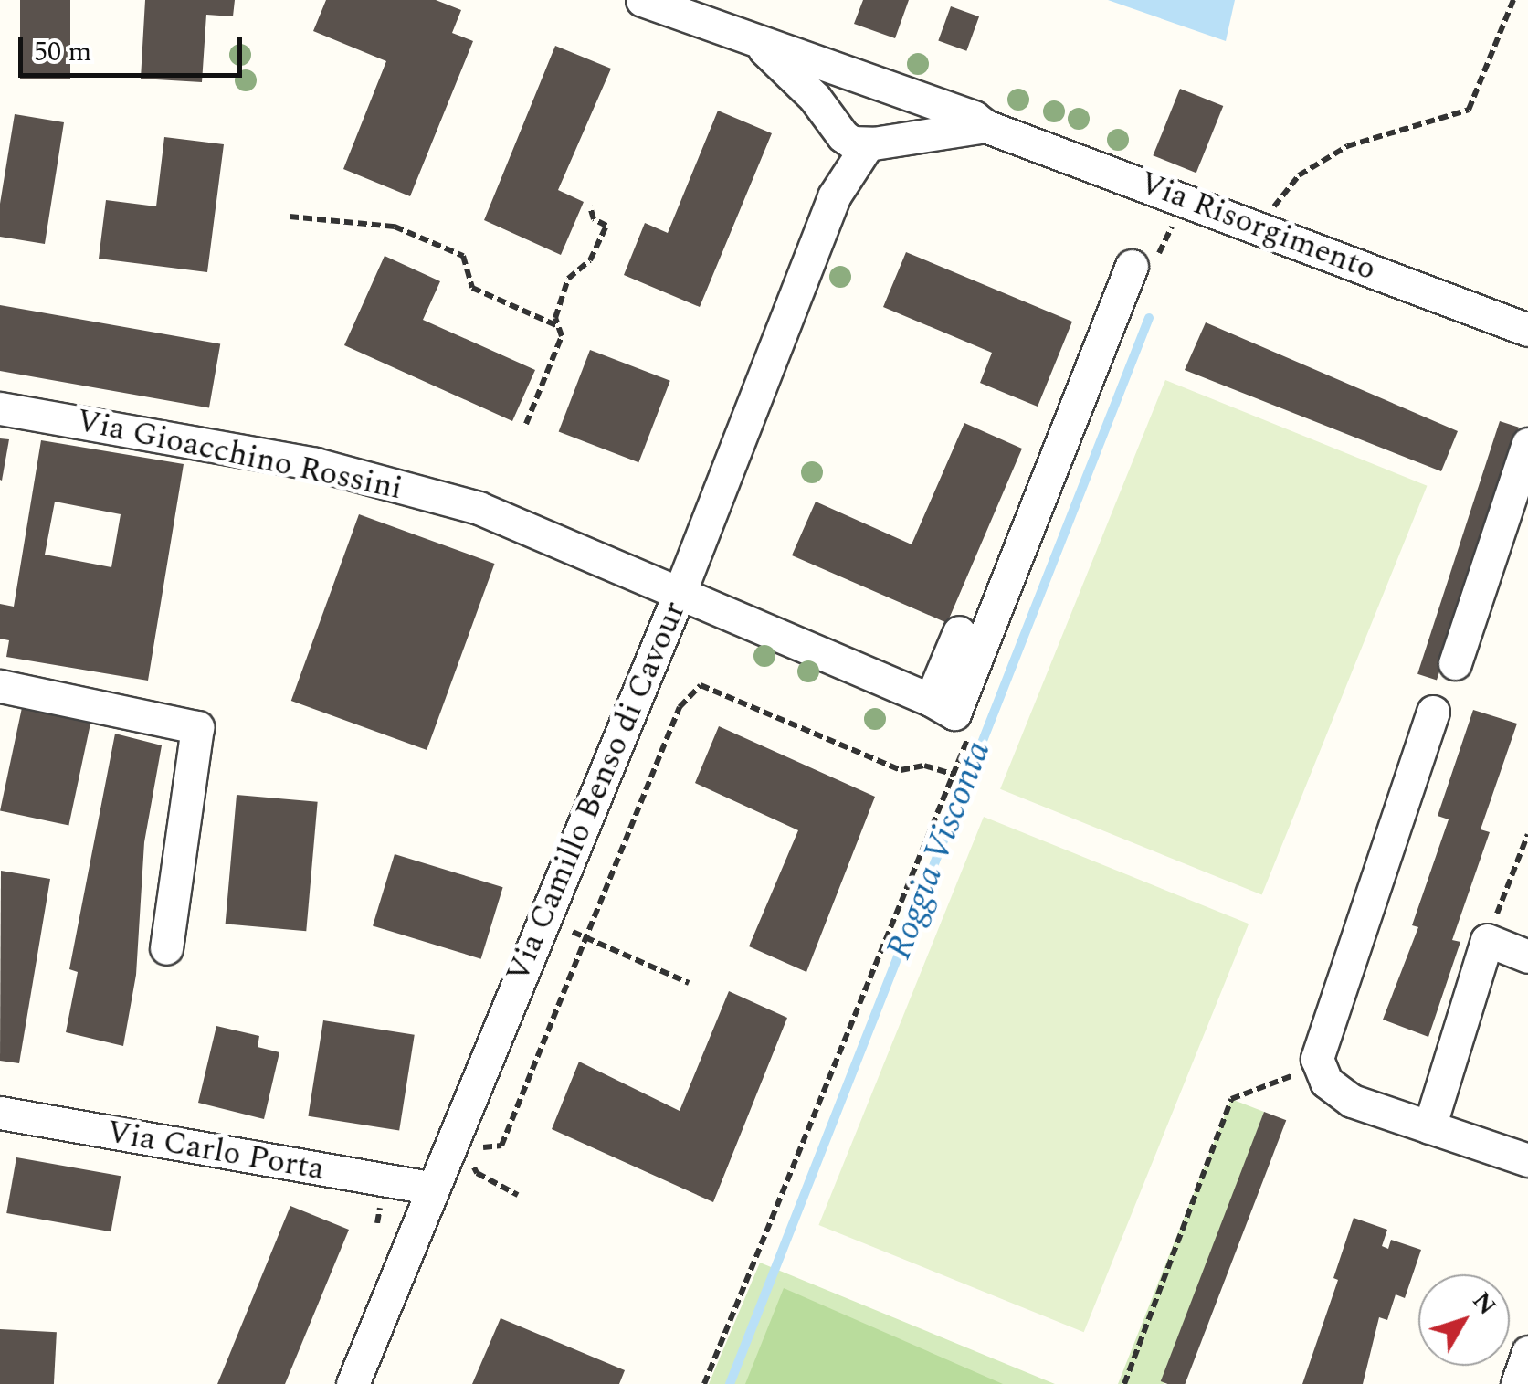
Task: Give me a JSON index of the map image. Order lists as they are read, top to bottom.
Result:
{
  "streets": {
    "street": [
      "Via Risorgimento",
      "Via Gioacchino Rossini",
      "Via Camillo Benso di Cavour",
      "Via Carlo Porta"
    ]
  },
  "crossings": [
    ["Via Risorgimento", "Via Camillo Benso di Cavour"],
    ["Via Gioacchino Rossini", "Via Camillo Benso di Cavour"],
    ["Via Camillo Benso di Cavour", "Via Carlo Porta"]
  ],
  "water": ["Roggia Visconta"],
  "scale_bar": "50 m",
  "north": "top right"
}
